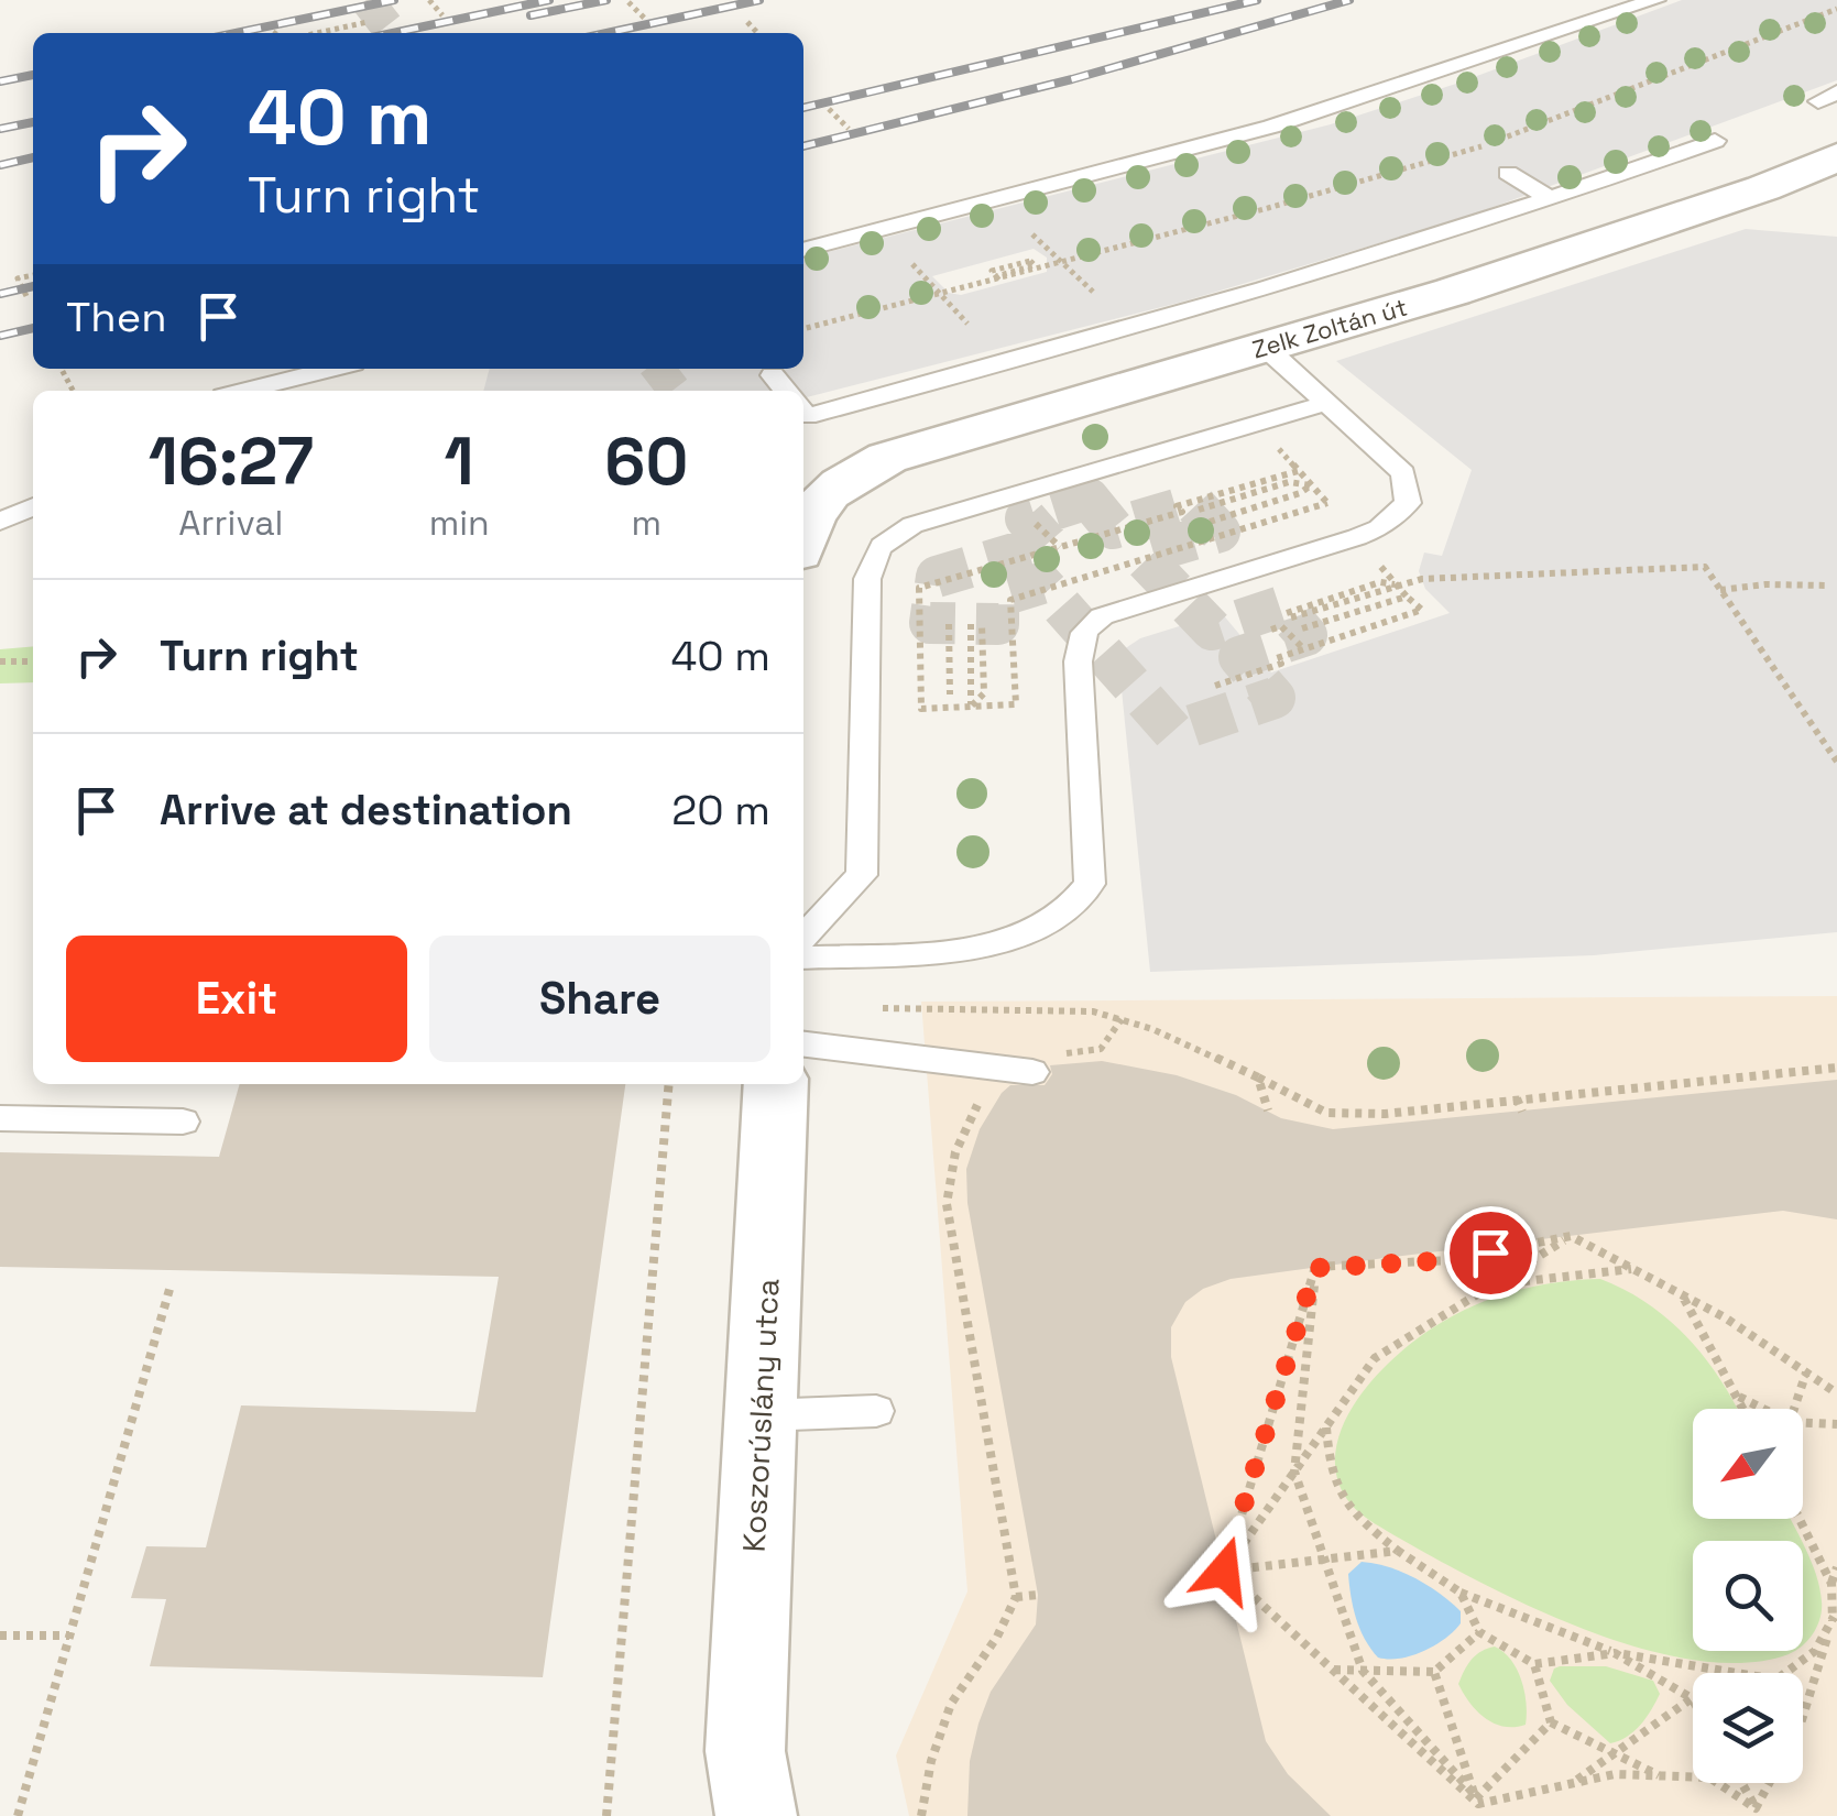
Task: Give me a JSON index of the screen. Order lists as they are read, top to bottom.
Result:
{
  "streets": {
    "street": ["Zelk Zoltán út", "Koszorúslány utca"]
  },
  "north": "bottom left",
  "page": {
    "turn": ["40 m", "Turn right"],
    "then": "Then",
    "eta": [
      "16:27",
      "Arrival",
      "1",
      "min",
      "60",
      "m"
    ],
    "list": [
      {
        "name": "Turn right",
        "value": "40 m"
      },
      {
        "name": "Arrive at destination",
        "value": "20 m"
      }
    ],
    "buttons": ["Exit", "Share"]
  }
}
